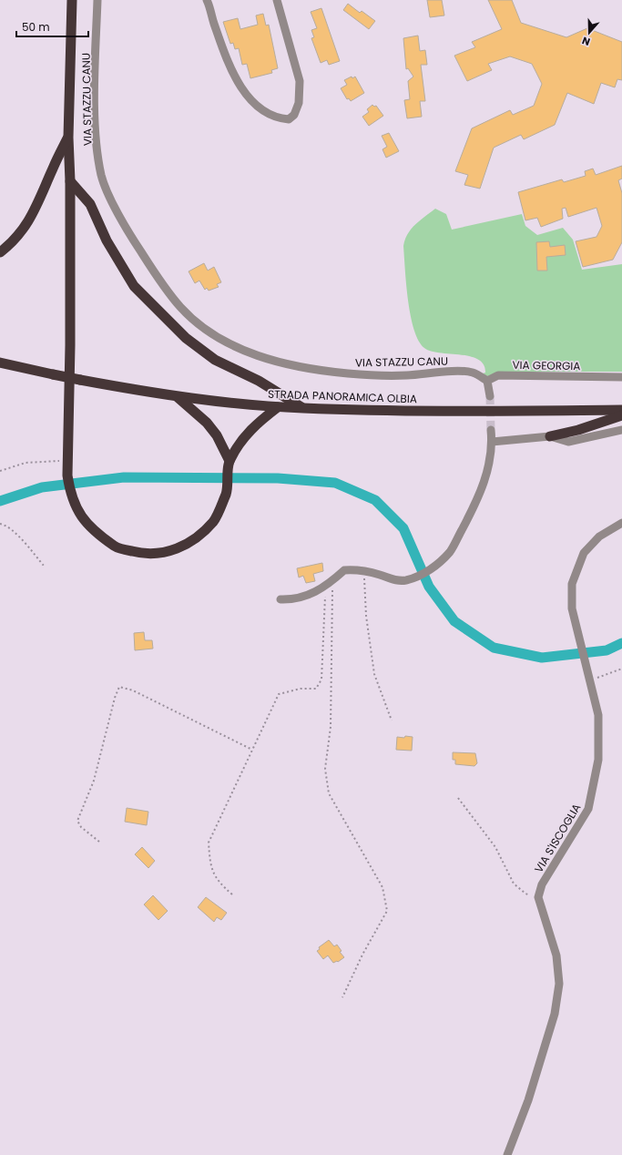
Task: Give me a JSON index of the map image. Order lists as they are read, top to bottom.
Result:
{
  "streets": {
    "highway": ["STRADA PANORAMICA OLBIA"],
    "street": ["VIA STAZZU CANU", "VIA GEORGIA", "VIA S'ISCOGLIA"]
  },
  "crossings": [
    ["VIA STAZZU CANU", "VIA GEORGIA"]
  ],
  "scale_bar": "50 m",
  "north": "bottom"
}
